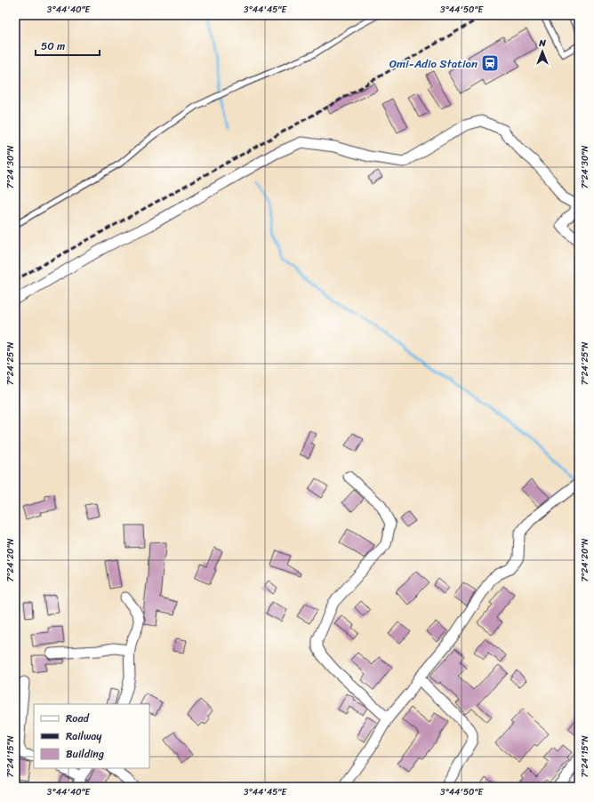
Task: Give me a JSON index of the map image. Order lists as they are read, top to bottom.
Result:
{
  "places": {
    "station": ["Omi-Adio Station"]
  },
  "legend": ["Road", "Railway", "Building"],
  "scale_bar": "50 m",
  "north": "top",
  "coordinates": [
    "3°44'40\"E",
    "3°44'45\"E",
    "3°44'50\"E",
    "7°24'30\"N",
    "7°24'25\"N",
    "7°24'20\"N",
    "7°24'15\"N"
  ]
}
